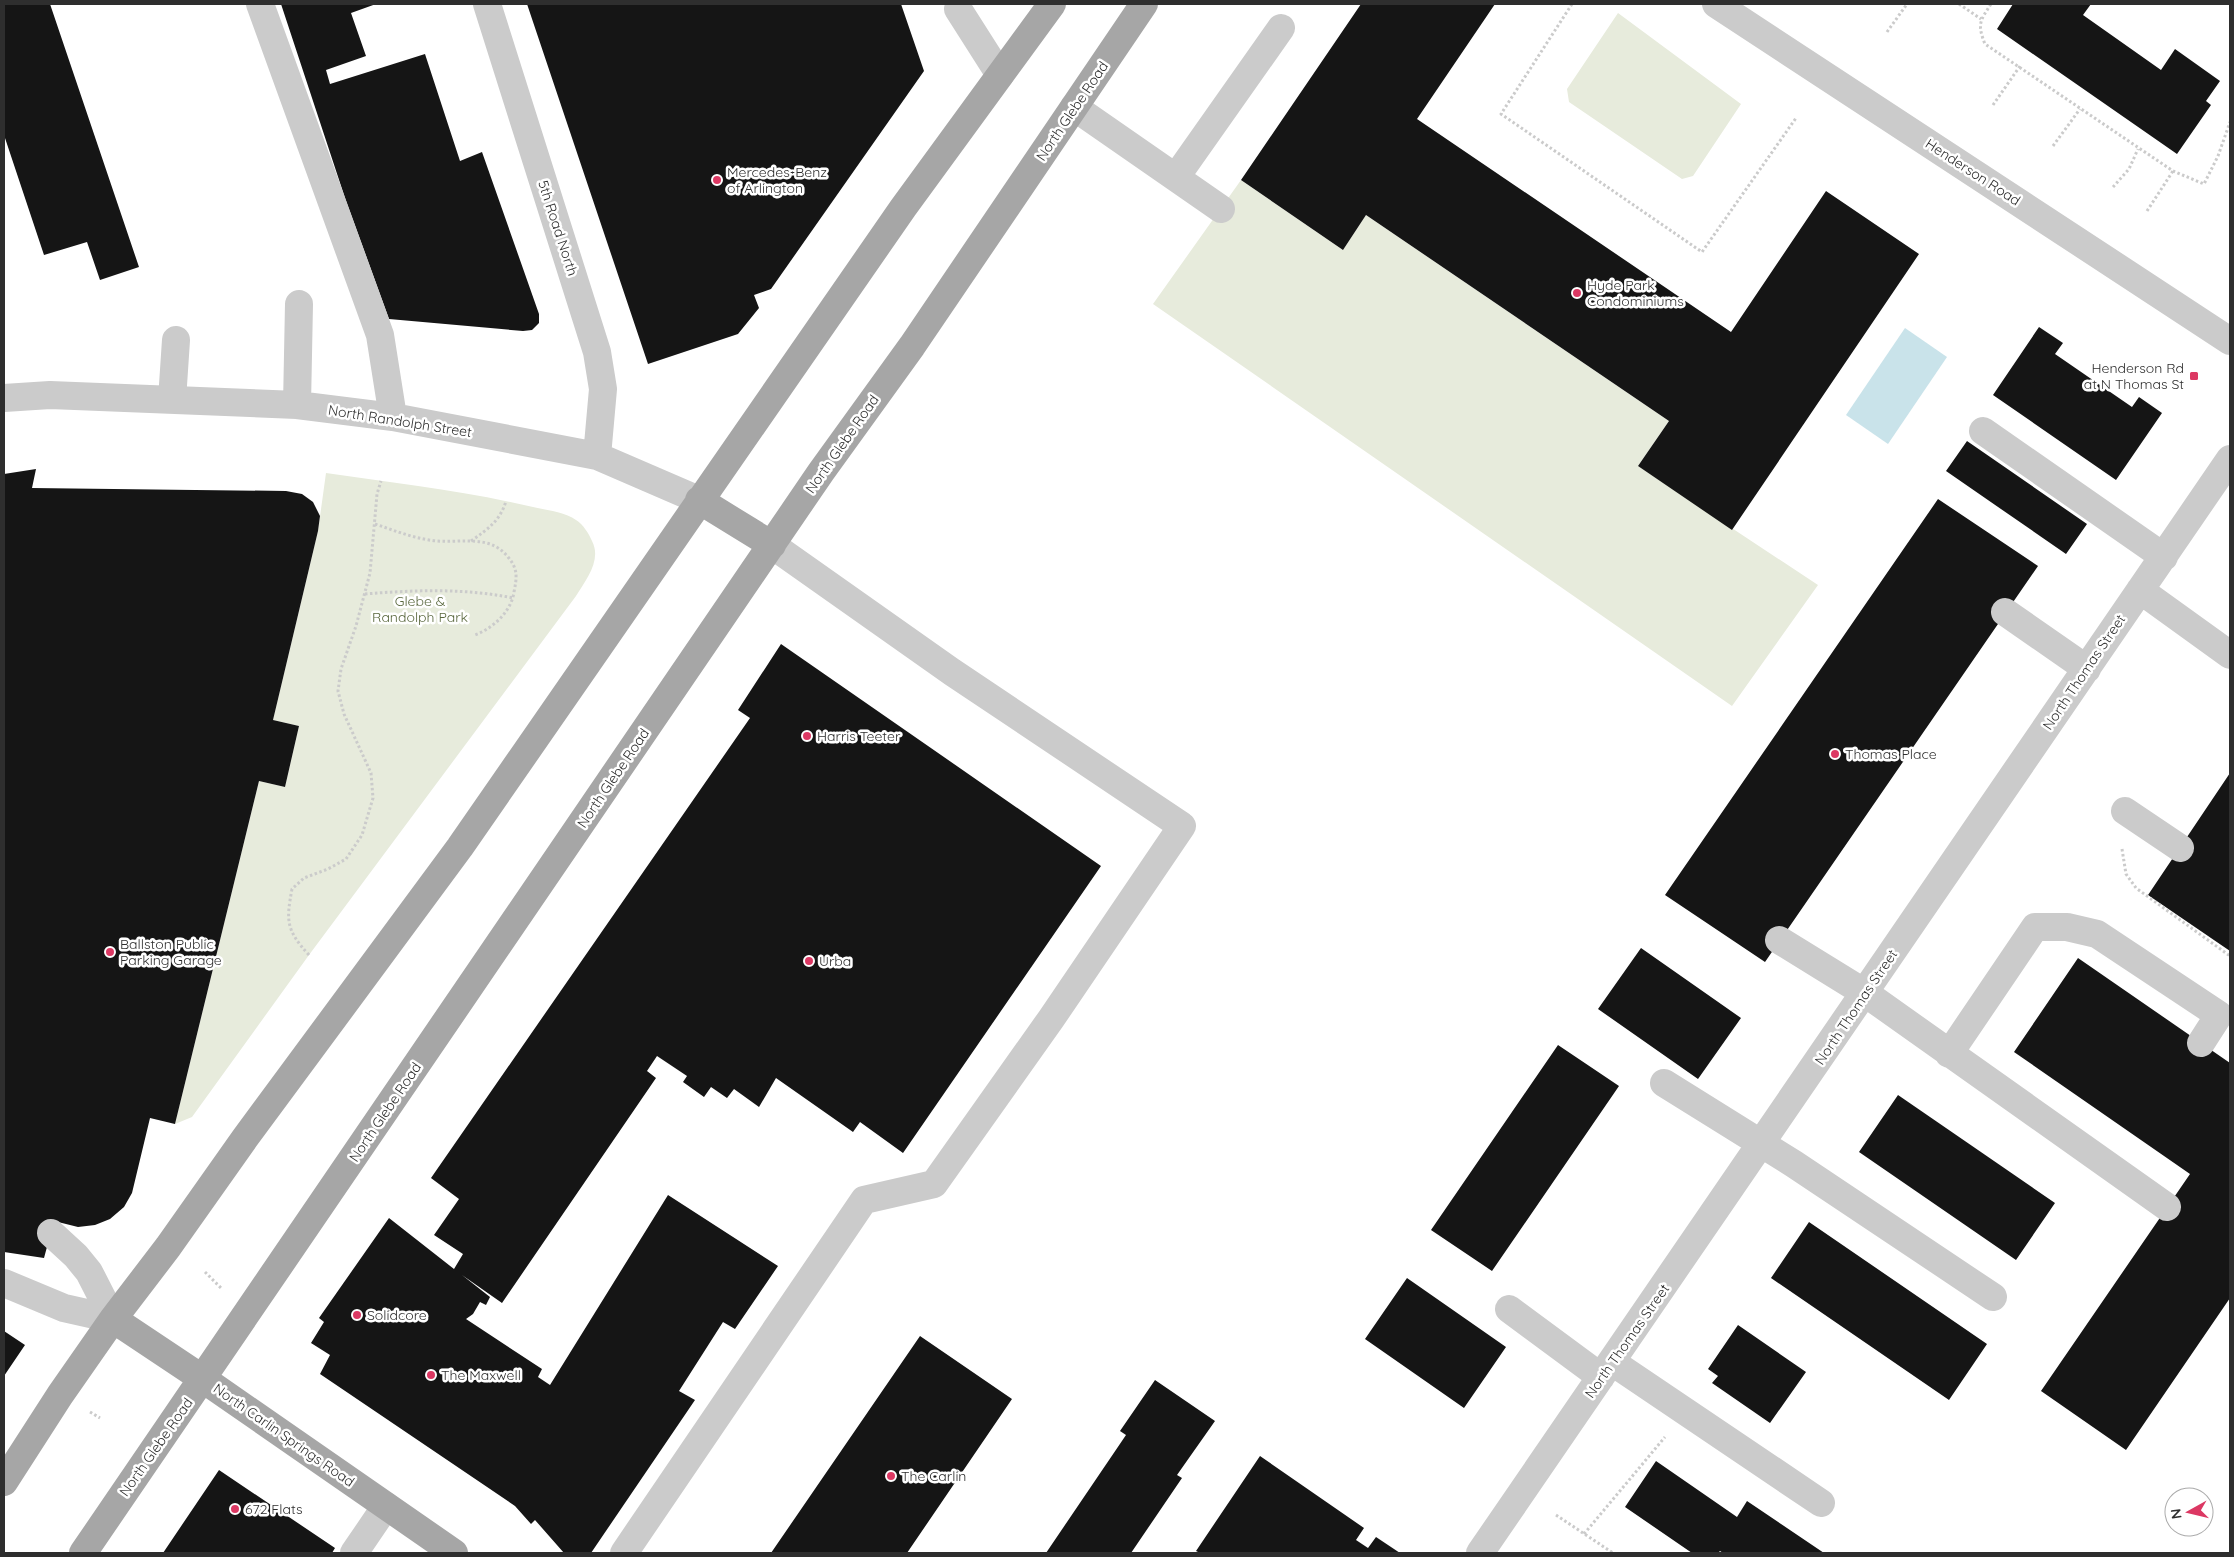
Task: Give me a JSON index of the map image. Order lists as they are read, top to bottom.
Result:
{
  "streets": {
    "main road": ["North Glebe Road", "North Randolph Street", "North Carlin Springs Road"],
    "street": ["Henderson Road", "5th Road North", "North Thomas Street"]
  },
  "crossings": [
    ["North Glebe Road", "North Randolph Street"],
    ["North Glebe Road", "North Carlin Springs Road"],
    ["5th Road North", "North Randolph Street"]
  ],
  "parks": ["Glebe & Randolph Park"],
  "places": {
    "other": [
      "Mercedes-Benz of Arlington",
      "Hyde Park Condominiums",
      "Harris Teeter",
      "Thomas Place",
      "Ballston Public Parking Garage",
      "Urba",
      "Solidcore",
      "The Maxwell",
      "The Carlin",
      "672 Flats"
    ],
    "transit": ["Henderson Rd at N Thomas St"]
  },
  "north": "left"
}
